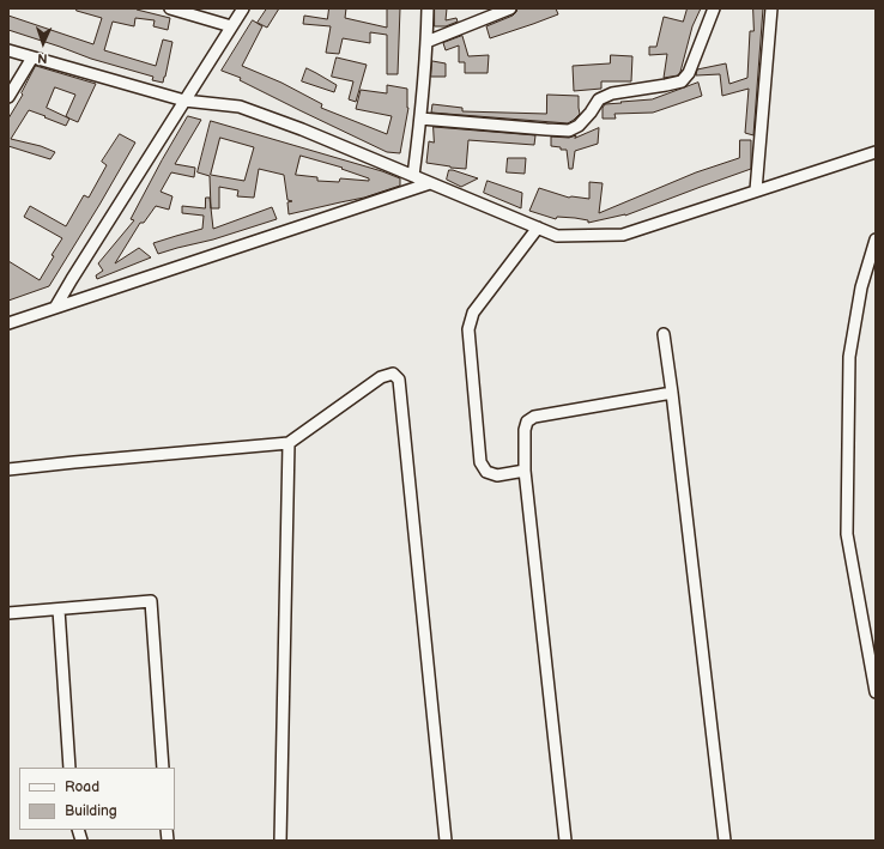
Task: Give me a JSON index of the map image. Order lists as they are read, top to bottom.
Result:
{
  "legend": ["Road", "Building"],
  "north": "bottom"
}
